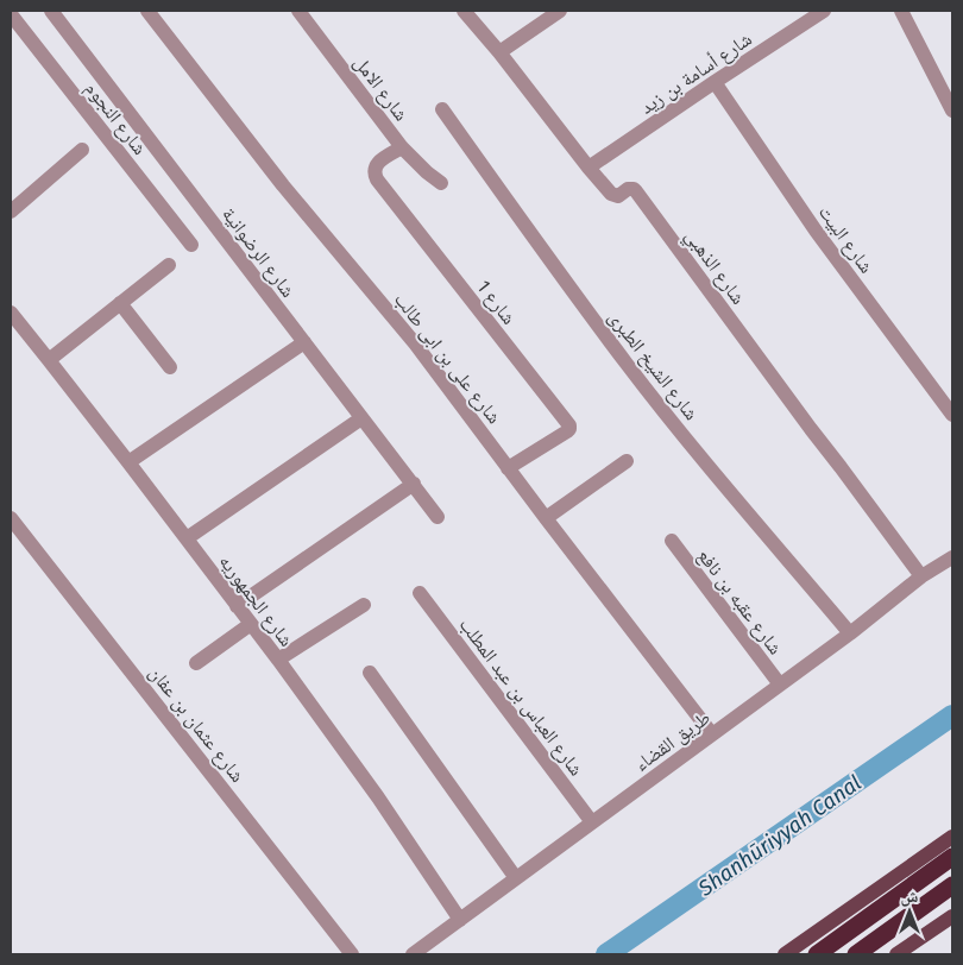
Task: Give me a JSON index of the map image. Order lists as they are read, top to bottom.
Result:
{
  "streets": {
    "street": [
      "شارع أسامة بن زيد",
      "شارع الامل",
      "شارع النجوم",
      "شارع البيت",
      "شارع الرضوانية",
      "شارع الذهبي",
      "شارع 1",
      "شارع على بن ابى طالب",
      "شارع الشيخ الطبرى",
      "شارع الجمهوريه",
      "شارع عقبه بن نافع",
      "شارع العباس بن عبد المطلب",
      "شارع عثمان بن عفان",
      "طريق القضاء"
    ]
  },
  "crossings": [
    ["شارع أسامة بن زيد", "شارع البيت"],
    ["شارع أسامة بن زيد", "شارع الذهبي"],
    ["شارع الامل", "شارع 1"],
    ["شارع الذهبي", "طريق القضاء"],
    ["شارع 1", "شارع على بن ابى طالب"],
    ["شارع على بن ابى طالب", "طريق القضاء"],
    ["شارع الشيخ الطبرى", "طريق القضاء"],
    ["شارع الجمهوريه", "طريق القضاء"],
    ["شارع عقبه بن نافع", "طريق القضاء"],
    ["شارع العباس بن عبد المطلب", "طريق القضاء"]
  ],
  "water": ["Shanhūriyyah Canal"],
  "north": "top"
}
